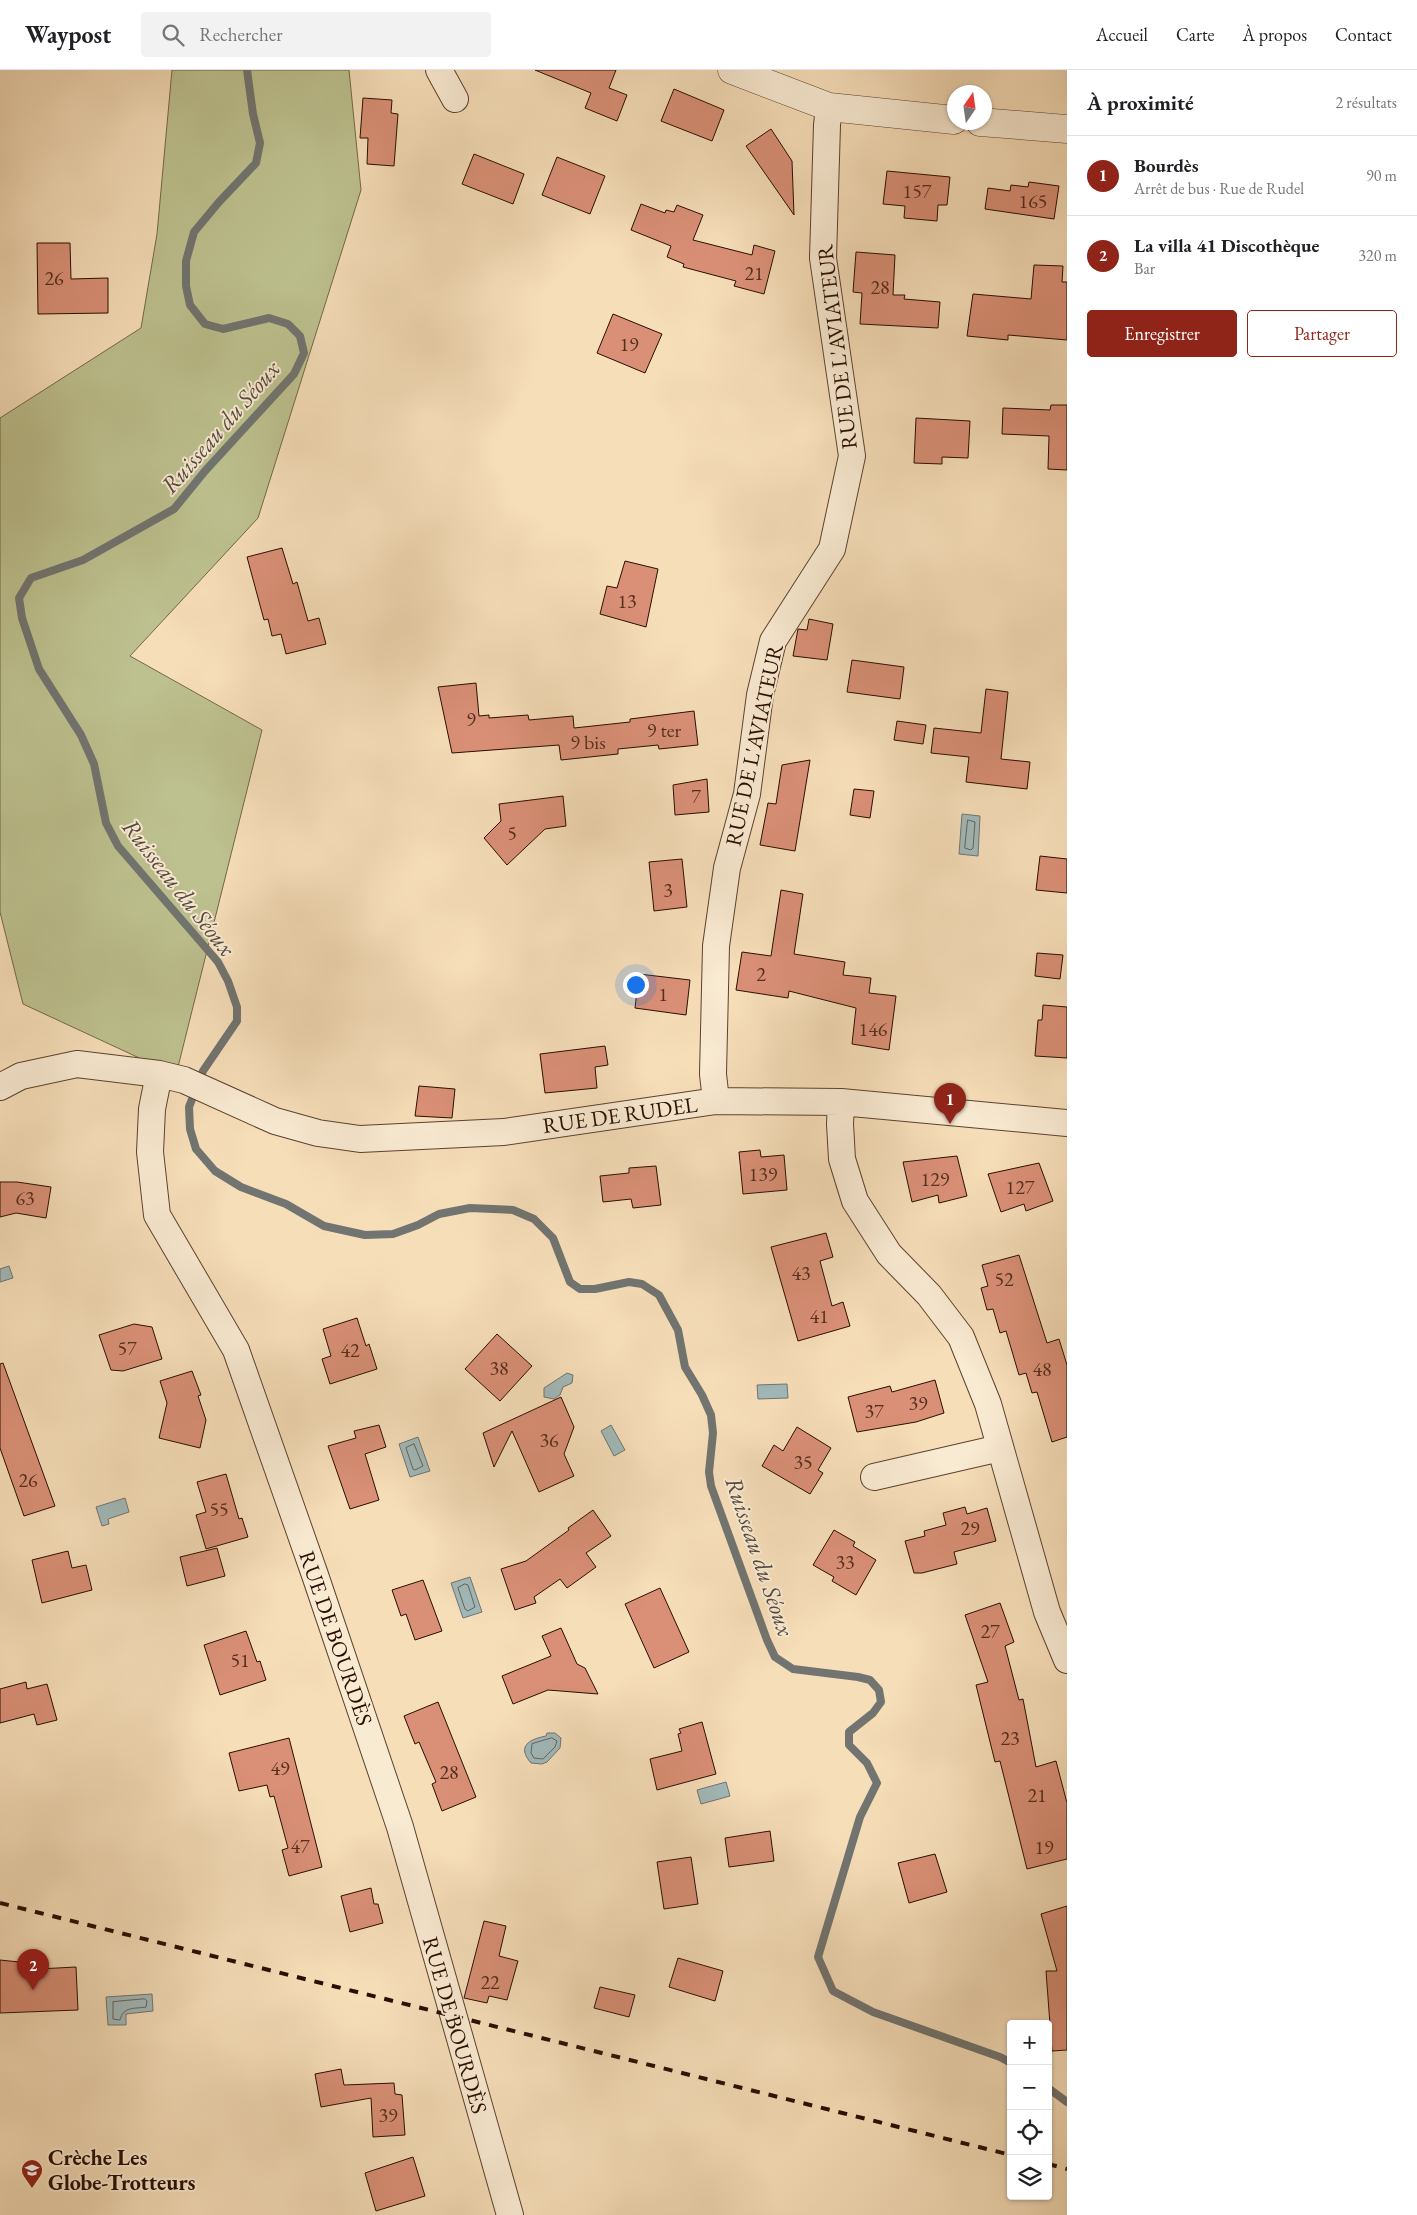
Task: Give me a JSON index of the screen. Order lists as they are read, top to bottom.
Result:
{
  "streets": {
    "street": ["RUE DE L'AVIATEUR", "RUE DE RUDEL", "RUE DE BOURDÈS"]
  },
  "crossings": [
    ["RUE DE L'AVIATEUR", "RUE DE RUDEL"],
    ["RUE DE RUDEL", "RUE DE BOURDÈS"]
  ],
  "water": ["Ruisseau du Séoux"],
  "places": {
    "school or university": ["Crèche Les Globe-Trotteurs"]
  },
  "house_numbers": [
    "157",
    "165",
    "21",
    "26",
    "28",
    "19",
    "13",
    "9",
    "9 ter",
    "9 bis",
    "7",
    "5",
    "3",
    "2",
    "1",
    "146",
    "139",
    "129",
    "127",
    "63",
    "43",
    "52",
    "41",
    "57",
    "42",
    "38",
    "48",
    "39",
    "37",
    "36",
    "35",
    "26",
    "55",
    "29",
    "33",
    "27",
    "51",
    "23",
    "49",
    "28",
    "21",
    "47",
    "19",
    "22",
    "39"
  ],
  "north": "top",
  "page": {
    "header": "Waypost",
    "search": "Rechercher",
    "nav": [
      "Accueil",
      "Carte",
      "À propos",
      "Contact"
    ],
    "heading": ["À proximité", "2 résultats"],
    "list": [
      {
        "mark": "1",
        "name": "Bourdès",
        "note": "Arrêt de bus · Rue de Rudel",
        "value": "90 m"
      },
      {
        "mark": "2",
        "name": "La villa 41 Discothèque",
        "note": "Bar",
        "value": "320 m"
      }
    ],
    "buttons": ["Enregistrer", "Partager"],
    "pins": ["1", "2"],
    "map_buttons": ["+", "−"]
  }
}
